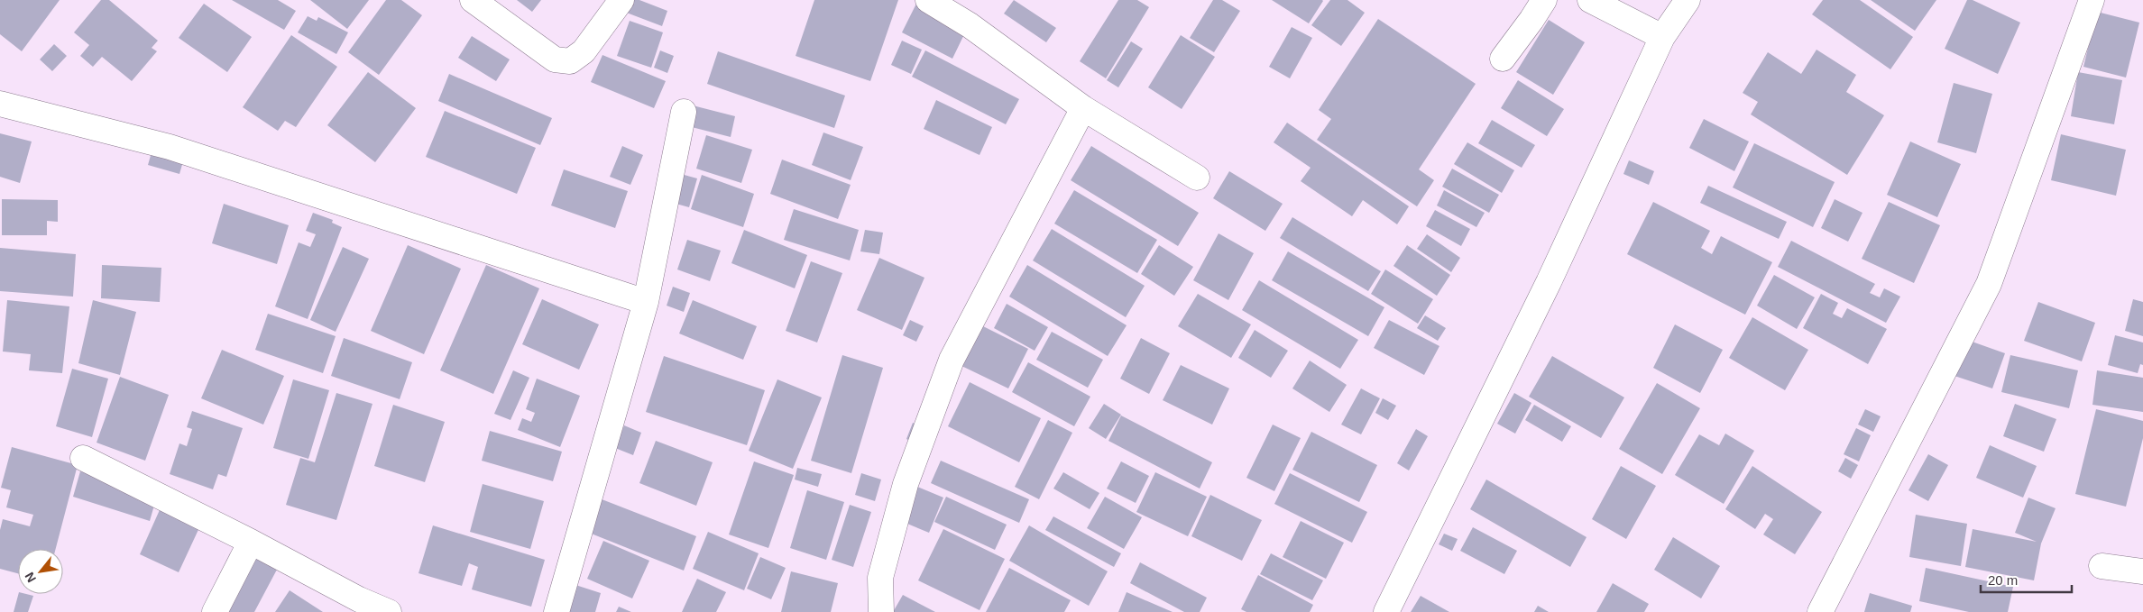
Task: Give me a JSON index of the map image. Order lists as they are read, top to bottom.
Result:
{
  "scale_bar": "20 m",
  "north": "bottom left"
}
